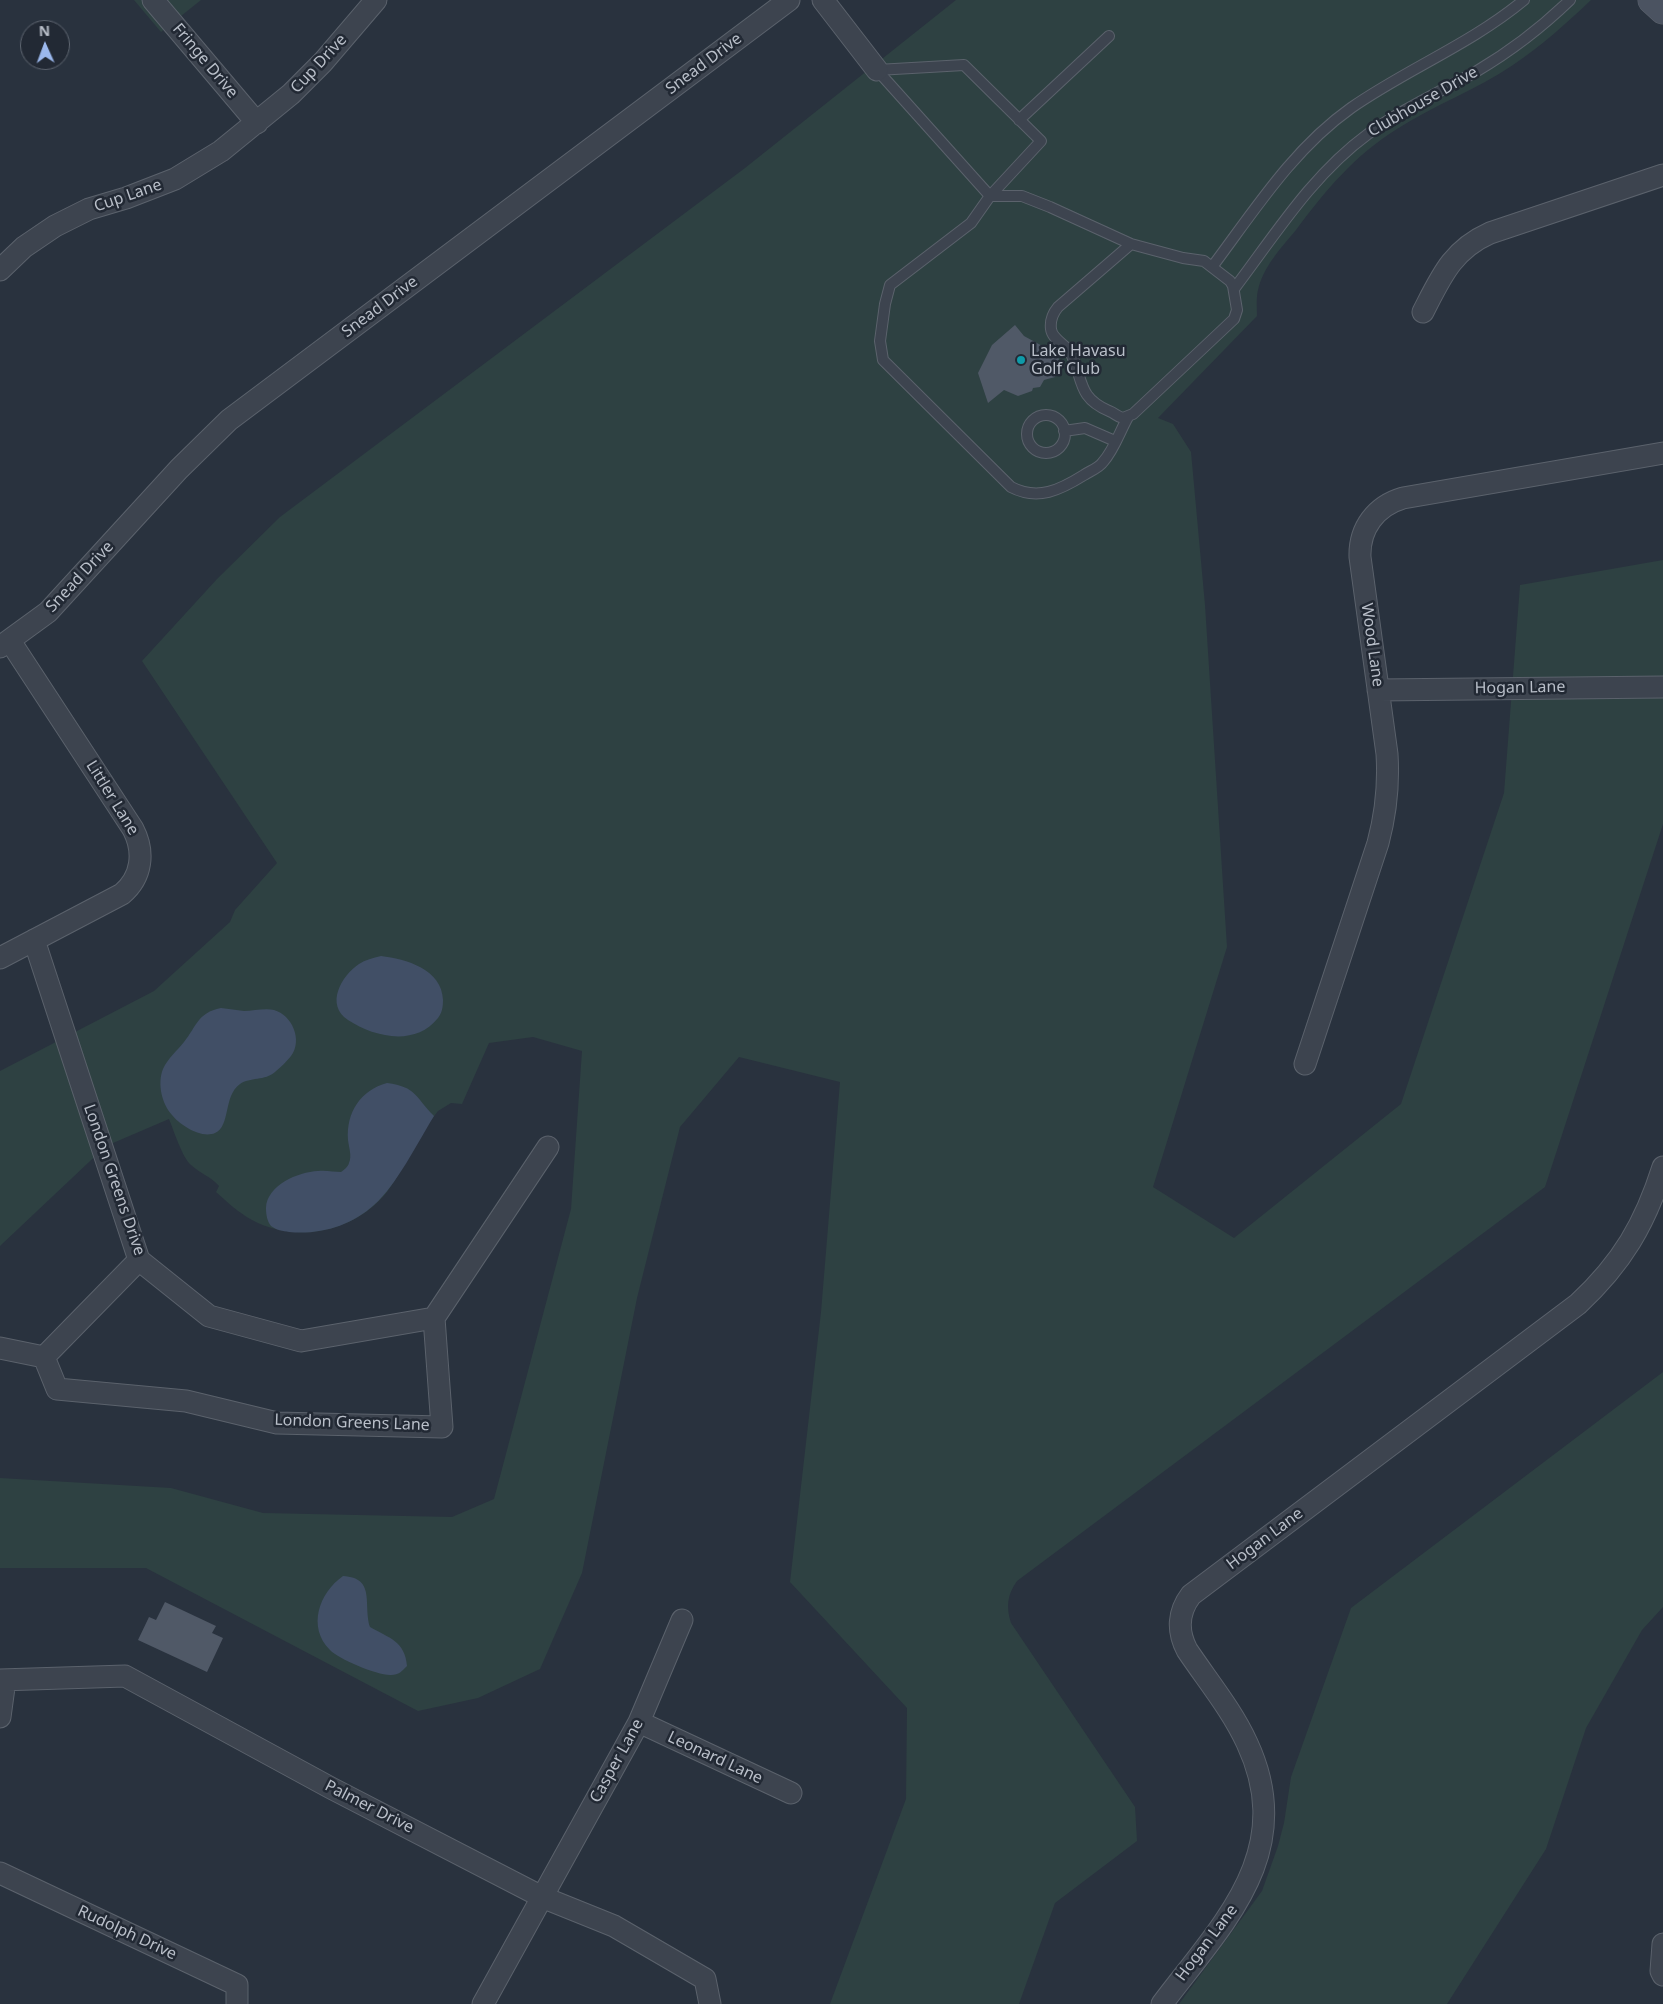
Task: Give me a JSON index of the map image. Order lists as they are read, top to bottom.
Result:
{
  "streets": {
    "street": [
      "Fringe Drive",
      "Cup Drive",
      "Snead Drive",
      "Cup Lane",
      "Wood Lane",
      "Hogan Lane",
      "Littler Lane",
      "London Greens Drive",
      "London Greens Lane",
      "Leonard Lane",
      "Casper Lane",
      "Palmer Drive",
      "Rudolph Drive"
    ],
    "lane": ["Clubhouse Drive"]
  },
  "crossings": [
    ["Fringe Drive", "Cup Drive"],
    ["Fringe Drive", "Cup Lane"],
    ["Cup Drive", "Cup Lane"],
    ["Snead Drive", "Littler Lane"],
    ["Wood Lane", "Hogan Lane"],
    ["Littler Lane", "London Greens Drive"],
    ["London Greens Drive", "London Greens Lane"],
    ["Leonard Lane", "Casper Lane"],
    ["Casper Lane", "Palmer Drive"]
  ],
  "places": ["Lake Havasu Golf Club"],
  "north": "top"
}
